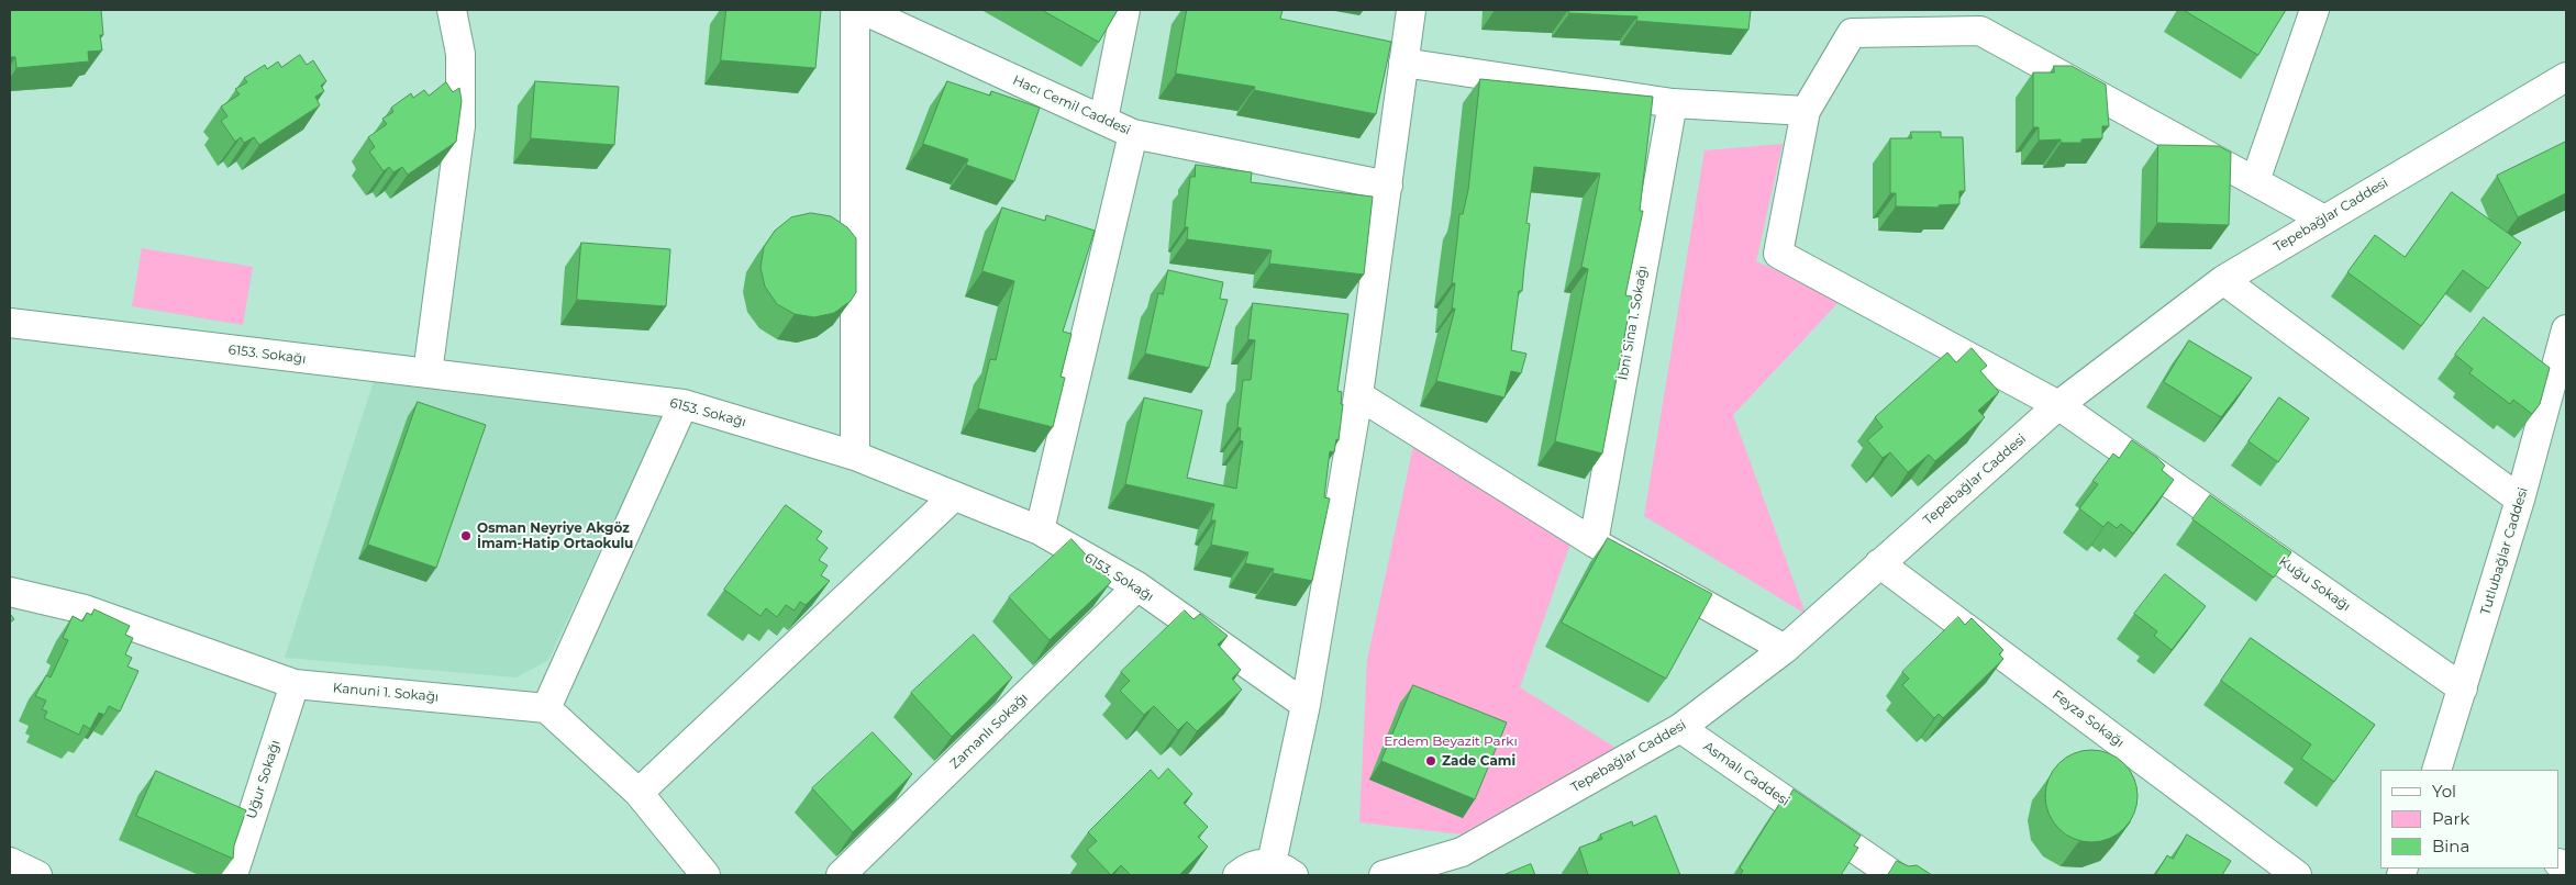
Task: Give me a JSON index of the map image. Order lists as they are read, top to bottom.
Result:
{
  "streets": {
    "street": [
      "Hacı Cemil Caddesi",
      "Tepebağlar Caddesi",
      "İbni Sina 1. Sokağı",
      "6153. Sokağı",
      "Tutlubağlar Caddesi",
      "Kuğu Sokağı",
      "Kanuni 1. Sokağı",
      "Feyza Sokağı",
      "Zamanlı Sokağı",
      "Asmalı Caddesi",
      "Uğur Sokağı"
    ]
  },
  "crossings": [
    ["Tepebağlar Caddesi", "Kuğu Sokağı"],
    ["Tepebağlar Caddesi", "Feyza Sokağı"],
    ["Tepebağlar Caddesi", "Asmalı Caddesi"],
    ["6153. Sokağı", "Zamanlı Sokağı"],
    ["Tutlubağlar Caddesi", "Kuğu Sokağı"],
    ["Kanuni 1. Sokağı", "Uğur Sokağı"]
  ],
  "parks": ["Erdem Beyazit Parkı"],
  "places": ["Osman Neyriye Akgöz İmam-Hatip Ortaokulu", "Zade Cami"],
  "legend": ["Yol", "Park", "Bina"]
}
